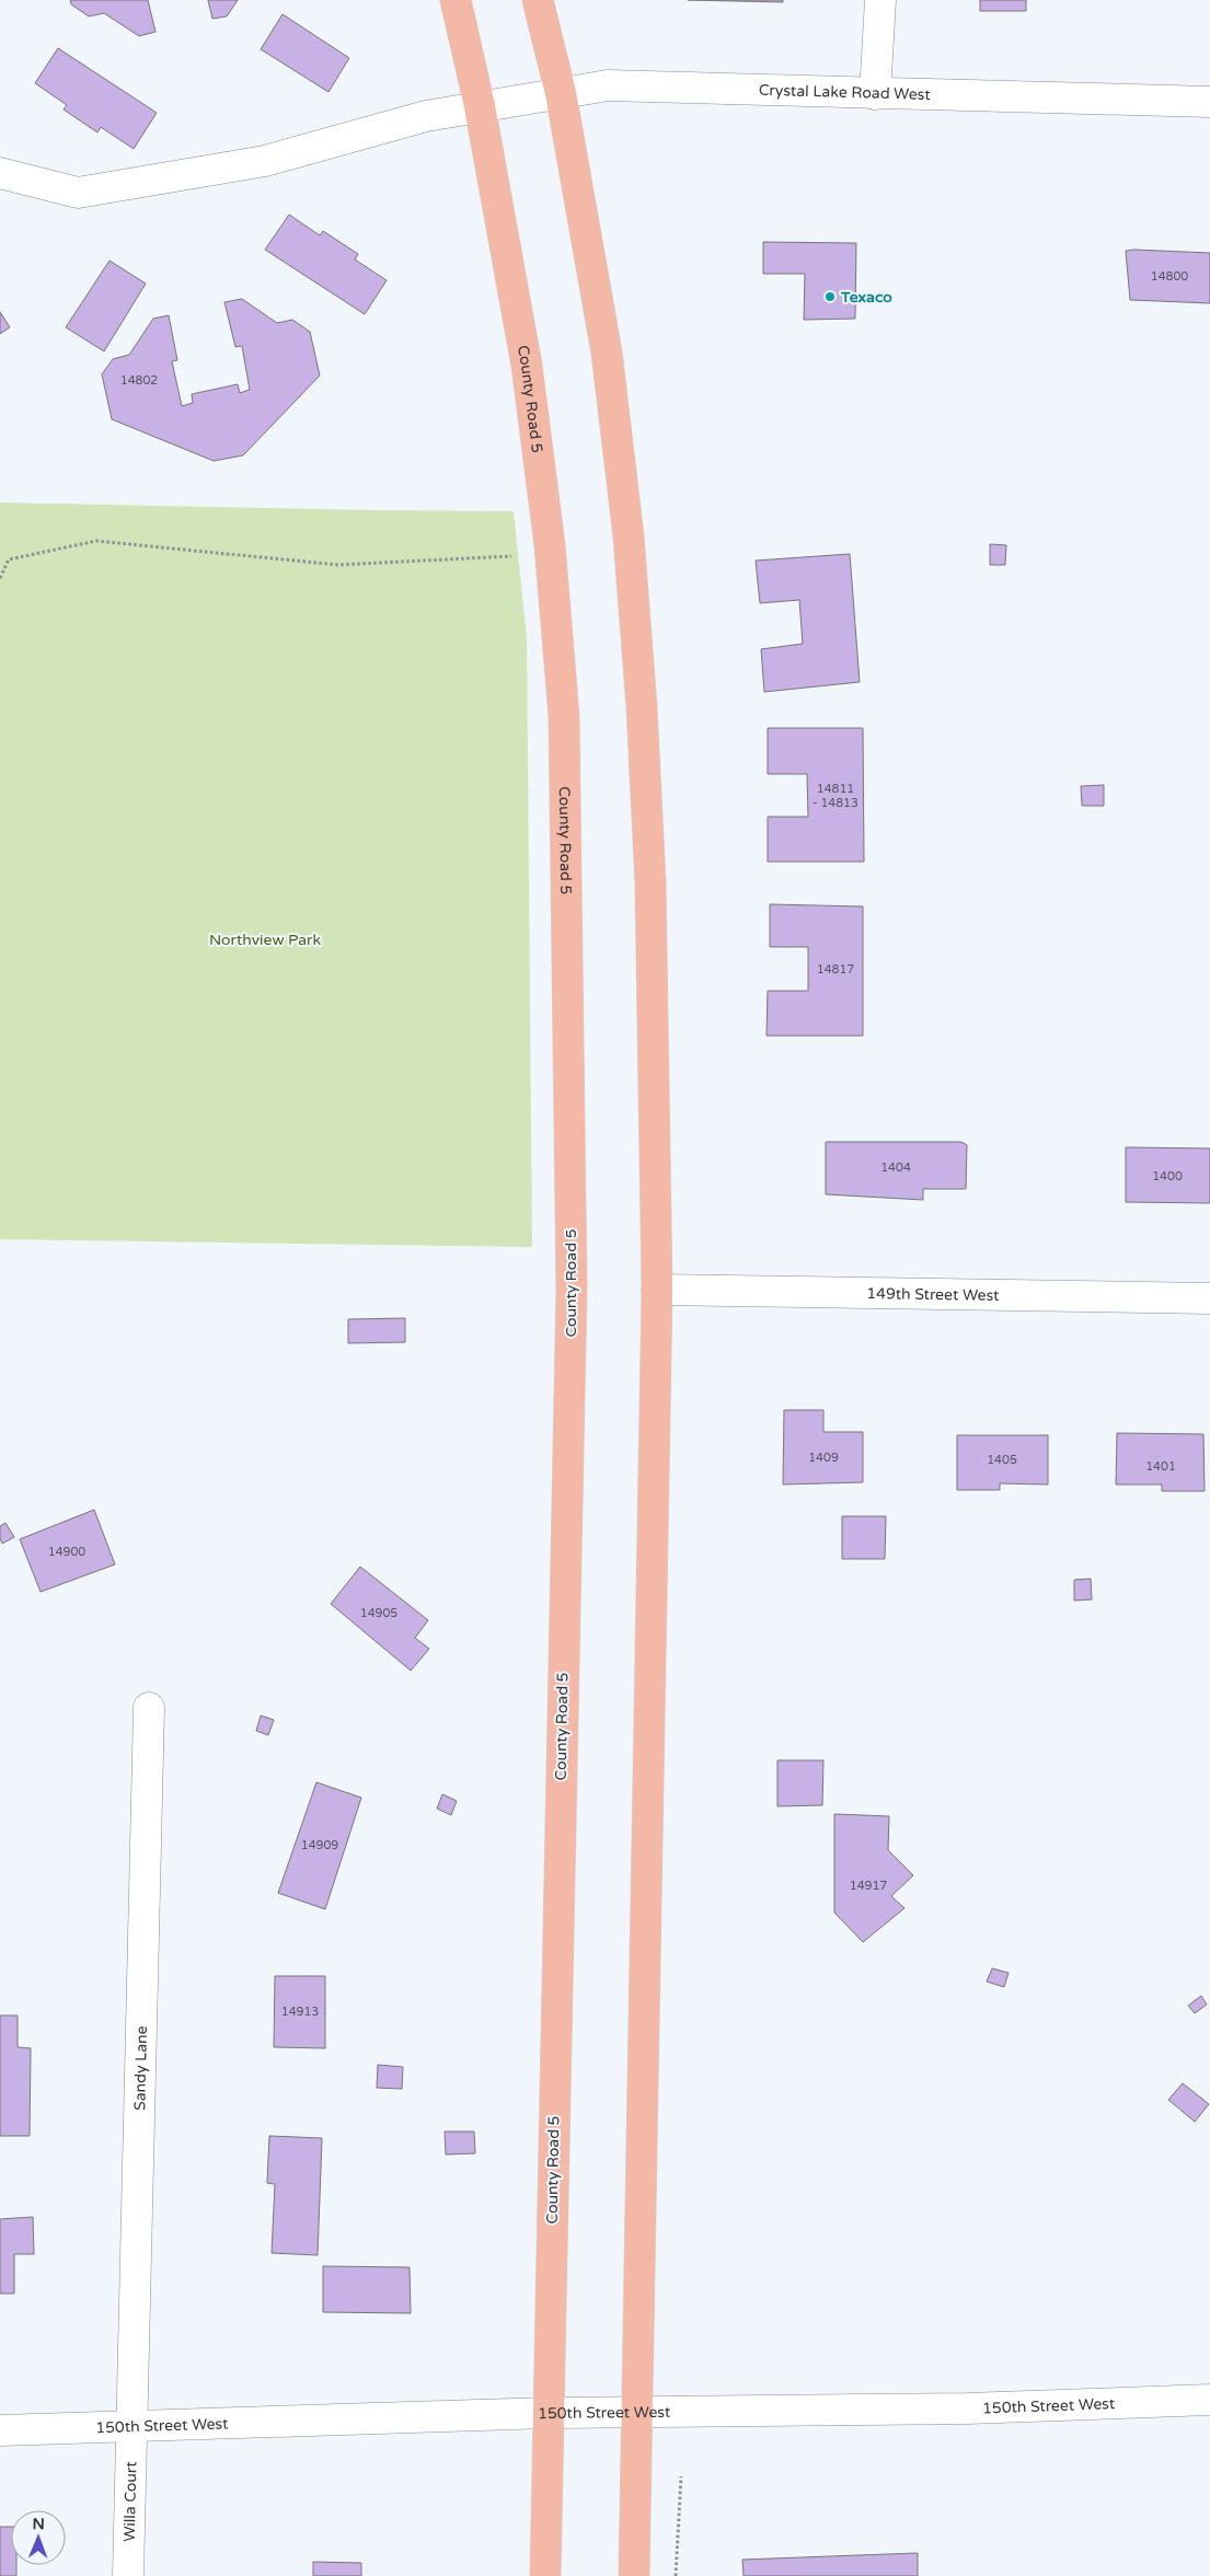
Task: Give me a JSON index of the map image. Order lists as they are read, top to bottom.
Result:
{
  "streets": {
    "main road": ["County Road 5"],
    "street": [
      "Crystal Lake Road West",
      "149th Street West",
      "Sandy Lane",
      "150th Street West",
      "Willa Court"
    ]
  },
  "crossings": [
    ["Crystal Lake Road West", "County Road 5"],
    ["County Road 5", "150th Street West"],
    ["Sandy Lane", "150th Street West"],
    ["Sandy Lane", "Willa Court"],
    ["150th Street West", "Willa Court"]
  ],
  "parks": ["Northview Park"],
  "places": ["Texaco"],
  "house_numbers": [
    "14800",
    "14802",
    "14811 - 14813",
    "14817",
    "1404",
    "1400",
    "1409",
    "1405",
    "1401",
    "14900",
    "14905",
    "14909",
    "14917",
    "14913"
  ],
  "north": "top"
}
